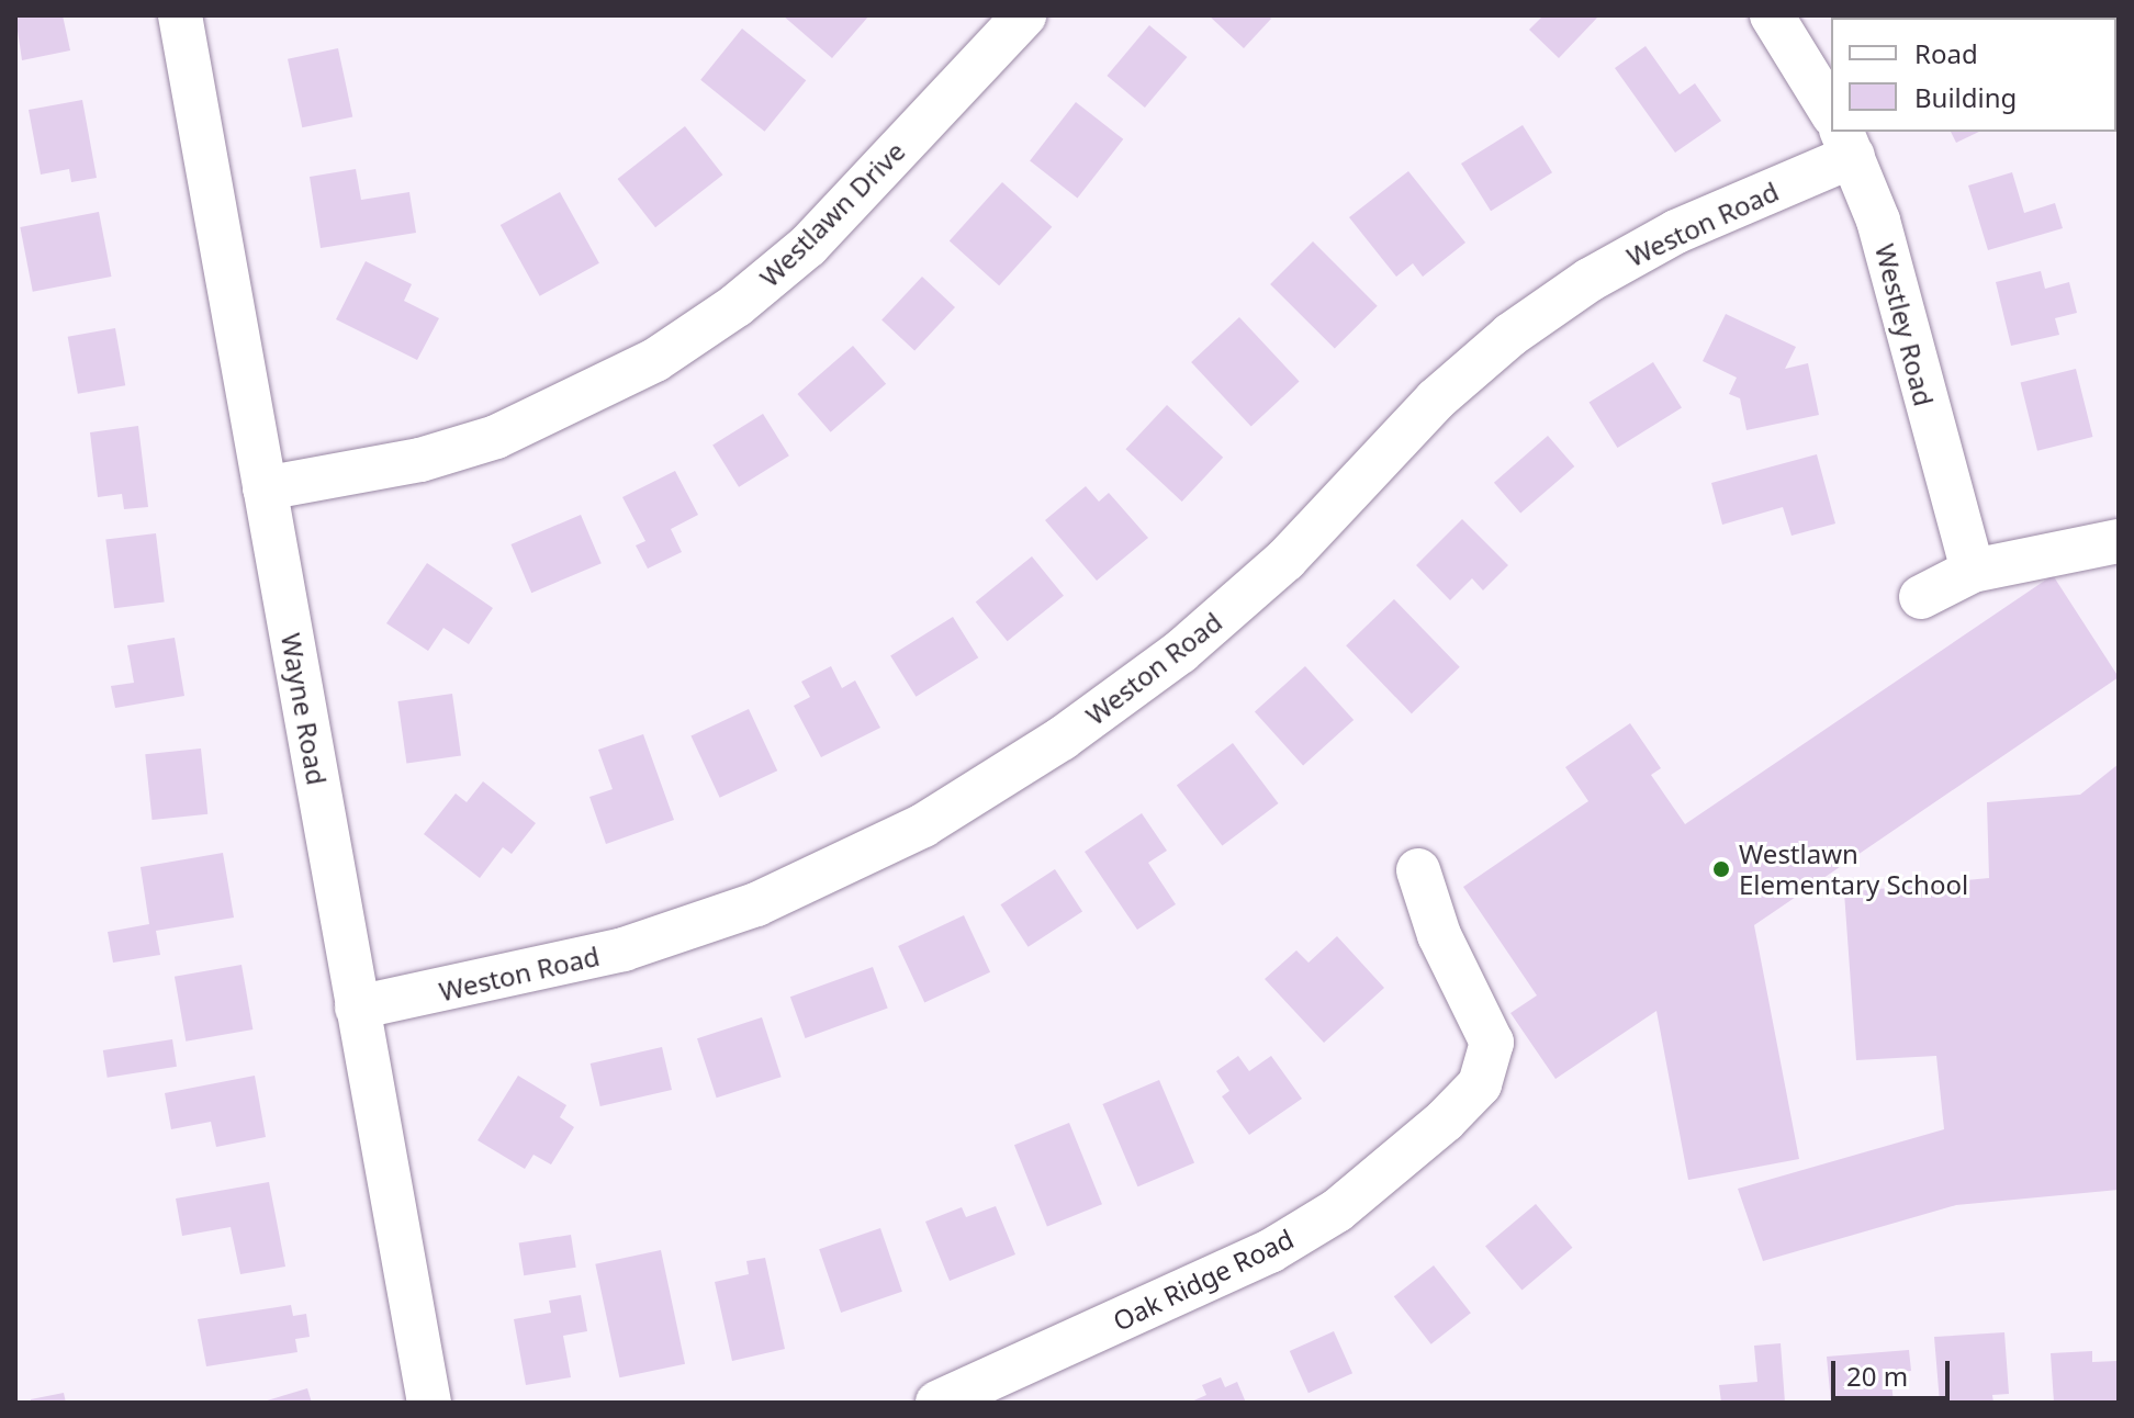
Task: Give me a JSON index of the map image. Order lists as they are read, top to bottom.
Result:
{
  "streets": {
    "street": [
      "Westlawn Drive",
      "Weston Road",
      "Westley Road",
      "Wayne Road",
      "Oak Ridge Road"
    ]
  },
  "crossings": [
    ["Westlawn Drive", "Wayne Road"],
    ["Weston Road", "Westley Road"],
    ["Weston Road", "Wayne Road"]
  ],
  "places": ["Westlawn Elementary School"],
  "legend": ["Road", "Building"],
  "scale_bar": "20 m"
}
